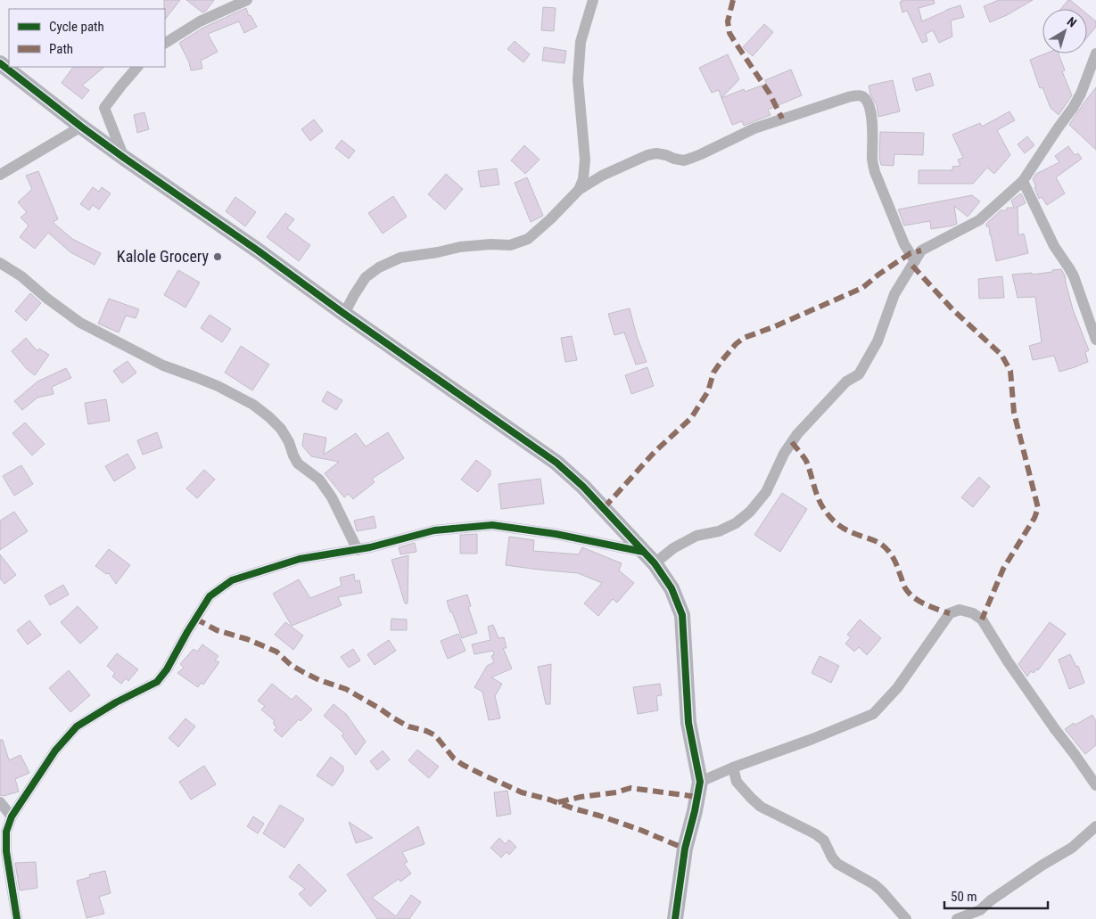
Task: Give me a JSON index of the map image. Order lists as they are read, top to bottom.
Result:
{
  "places": ["Kalole Grocery"],
  "legend": ["Cycle path", "Path"],
  "scale_bar": "50 m",
  "north": "top right"
}
